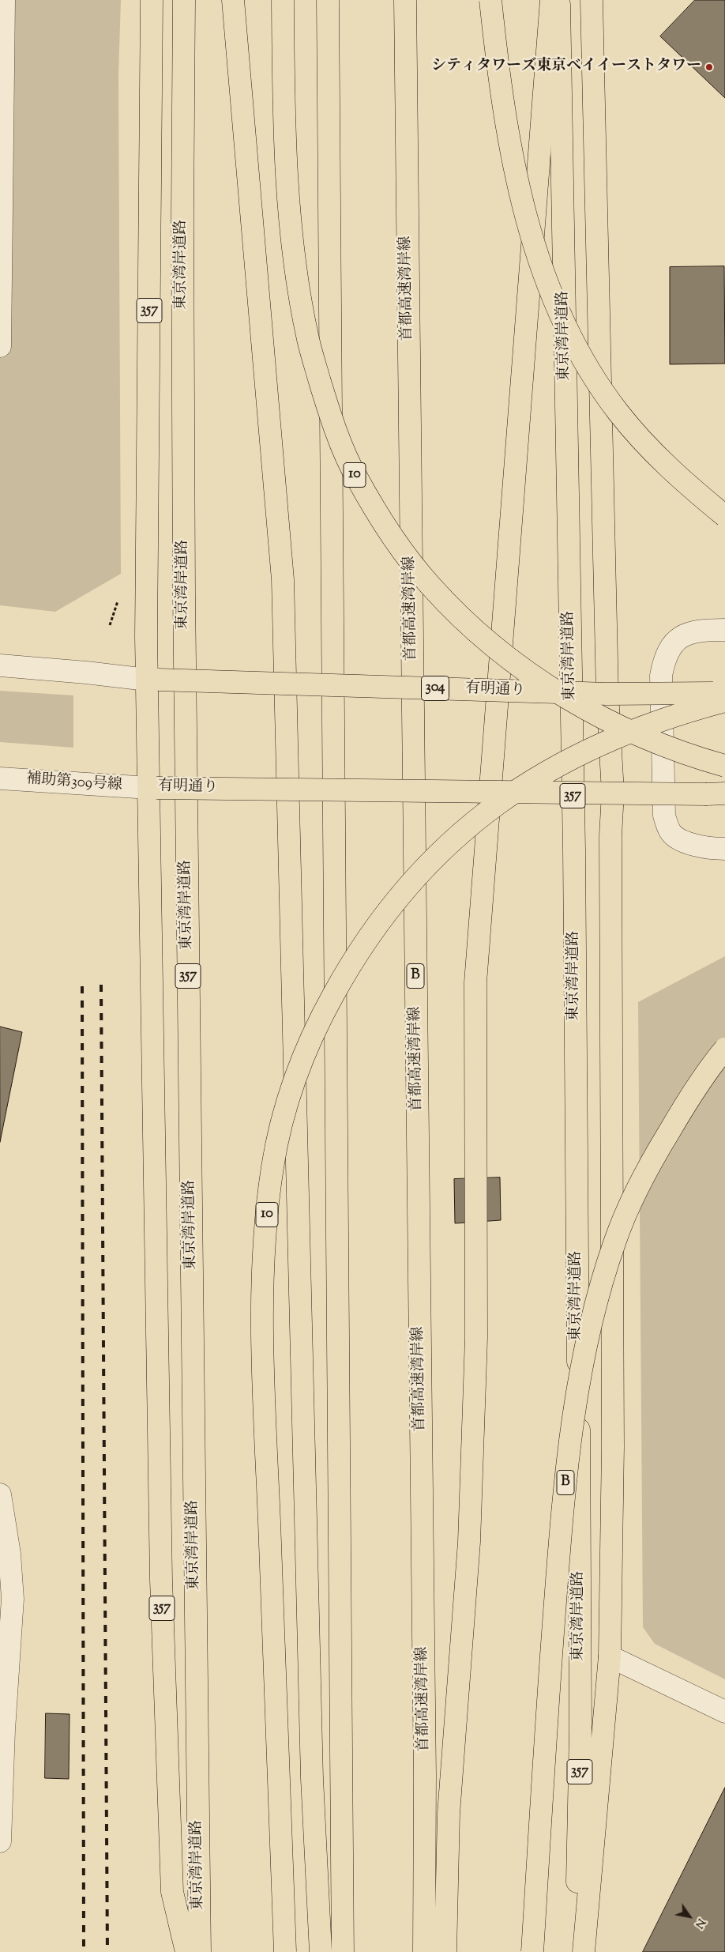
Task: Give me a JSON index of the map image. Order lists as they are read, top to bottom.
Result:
{
  "streets": {
    "main road": [
      "東京湾岸道路",
      "首都高速湾岸線",
      "357",
      "10",
      "304",
      "有明通り",
      "B"
    ],
    "street": ["補助第309号線"]
  },
  "crossings": [
    ["357", "有明通り"],
    ["357", "補助第309号線"],
    ["10", "有明通り"],
    ["有明通り", "補助第309号線"]
  ],
  "places": ["シティタワーズ東京ベイイーストタワー"],
  "north": "bottom right"
}
